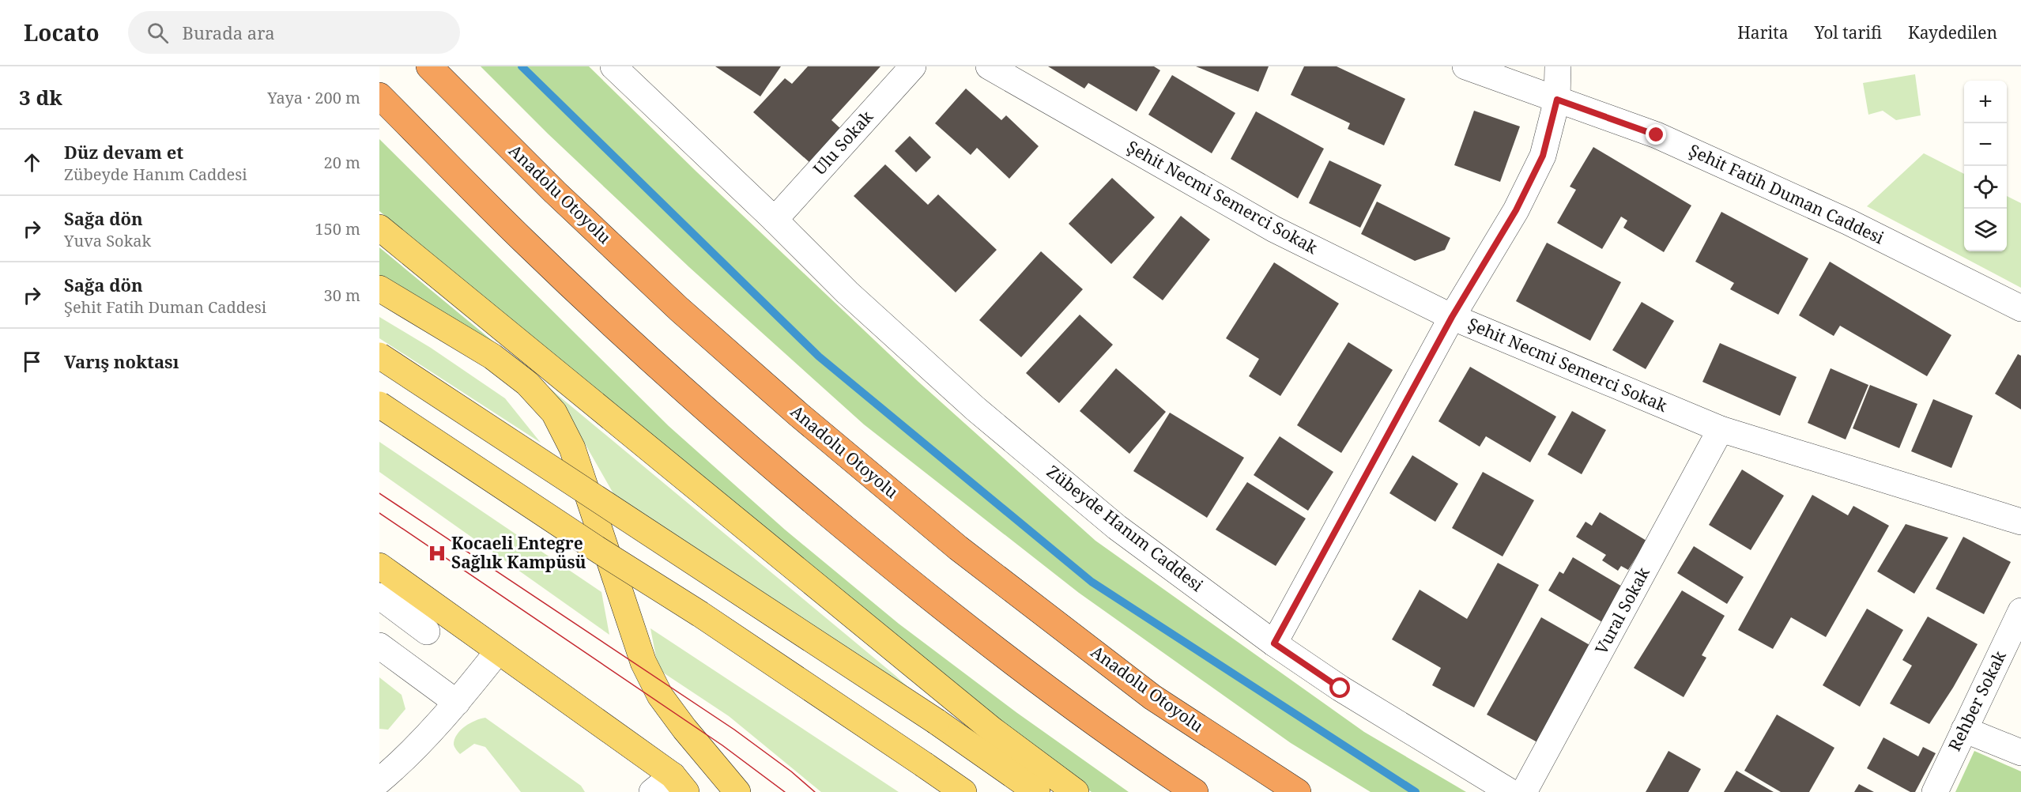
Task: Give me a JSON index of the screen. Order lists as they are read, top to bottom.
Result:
{
  "streets": {
    "highway": ["Anadolu Otoyolu"],
    "street": [
      "Ulu Sokak",
      "Şehit Fatih Duman Caddesi",
      "Şehit Necmi Semerci Sokak",
      "Zübeyde Hanım Caddesi",
      "Vural Sokak",
      "Rehber Sokak"
    ]
  },
  "crossings": [
    ["Ulu Sokak", "Zübeyde Hanım Caddesi"],
    ["Şehit Necmi Semerci Sokak", "Vural Sokak"]
  ],
  "places": {
    "hospital": ["Kocaeli Entegre Sağlık Kampüsü"]
  },
  "page": {
    "header": "Locato",
    "search": "Burada ara",
    "nav": ["Harita", "Yol tarifi", "Kaydedilen"],
    "heading": ["3 dk", "Yaya · 200 m"],
    "map_buttons": ["+", "−"],
    "list": [
      ["Düz devam et", "Zübeyde Hanım Caddesi", "20 m"],
      ["Sağa dön", "Yuva Sokak", "150 m"],
      ["Sağa dön", "Şehit Fatih Duman Caddesi", "30 m"],
      "Varış noktası"
    ]
  }
}
